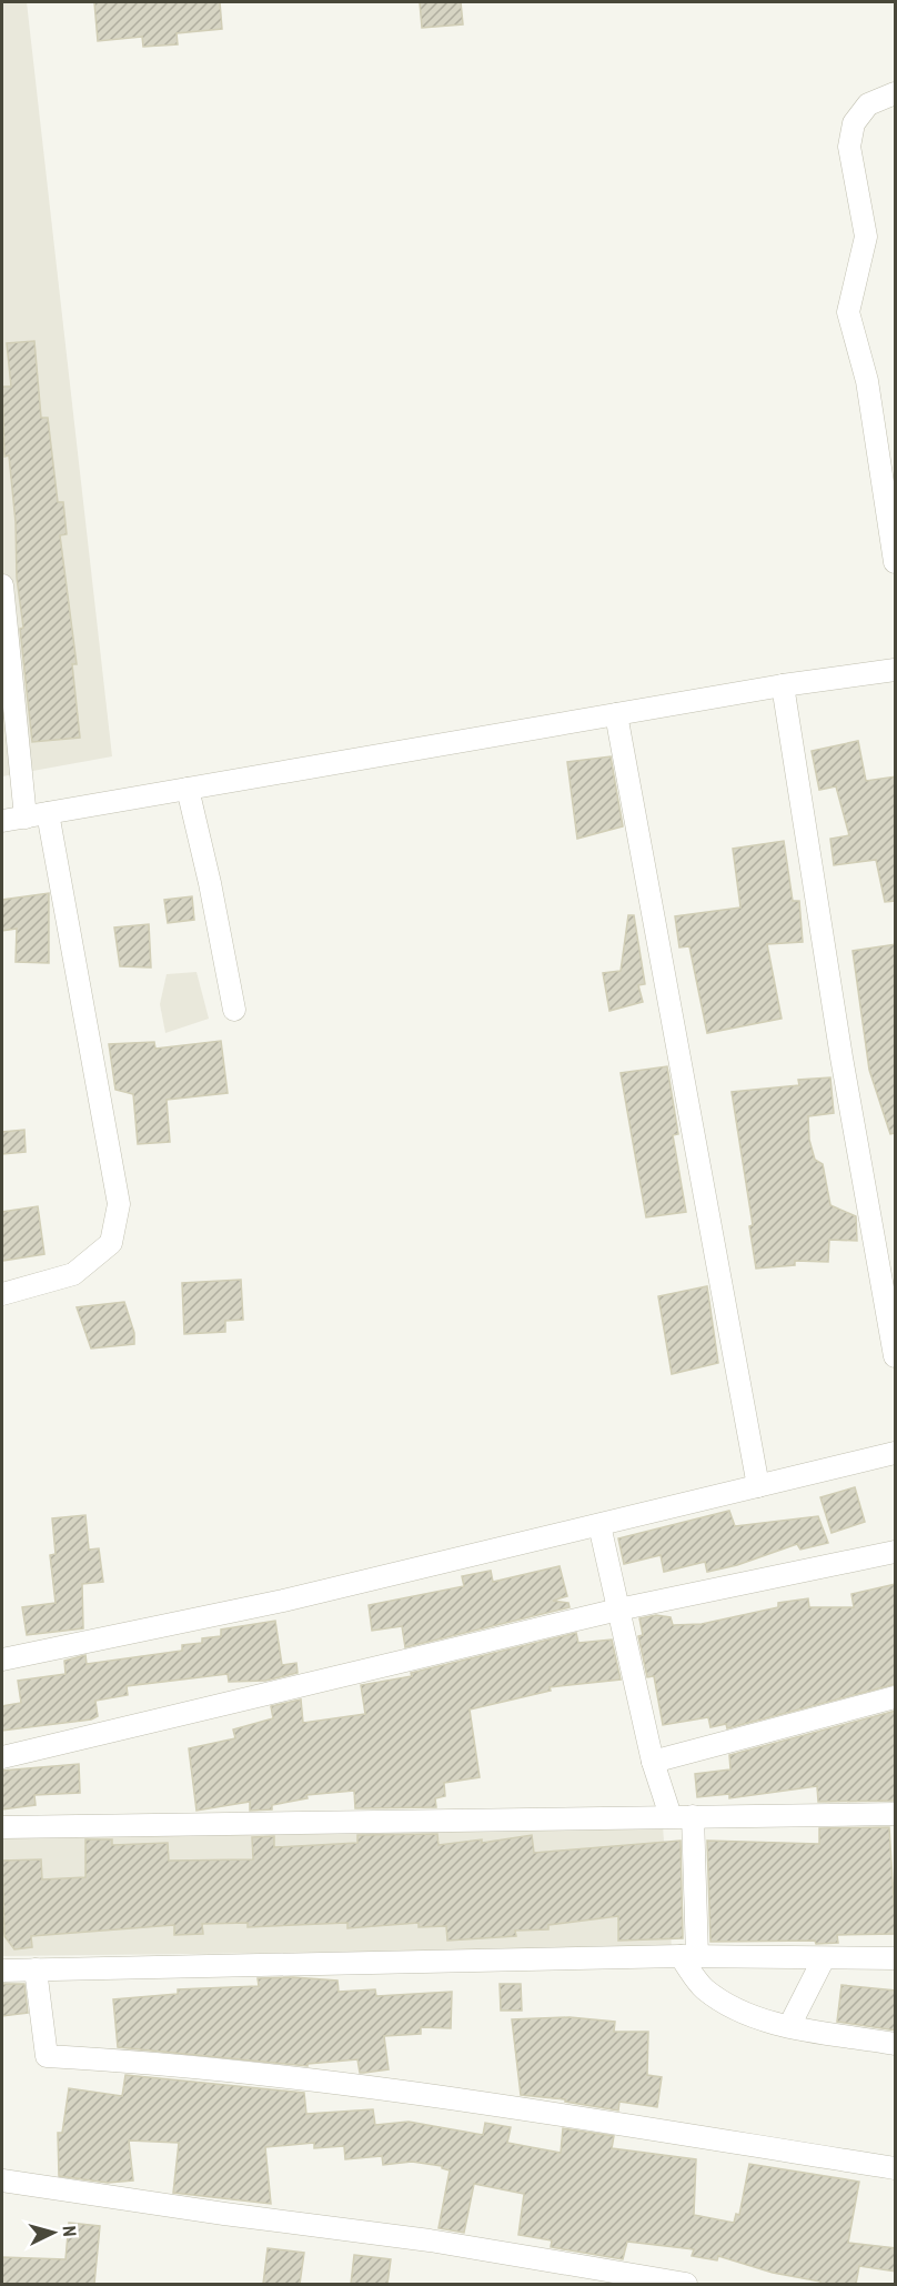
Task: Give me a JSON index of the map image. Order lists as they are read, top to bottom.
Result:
{
  "north": "right"
}
